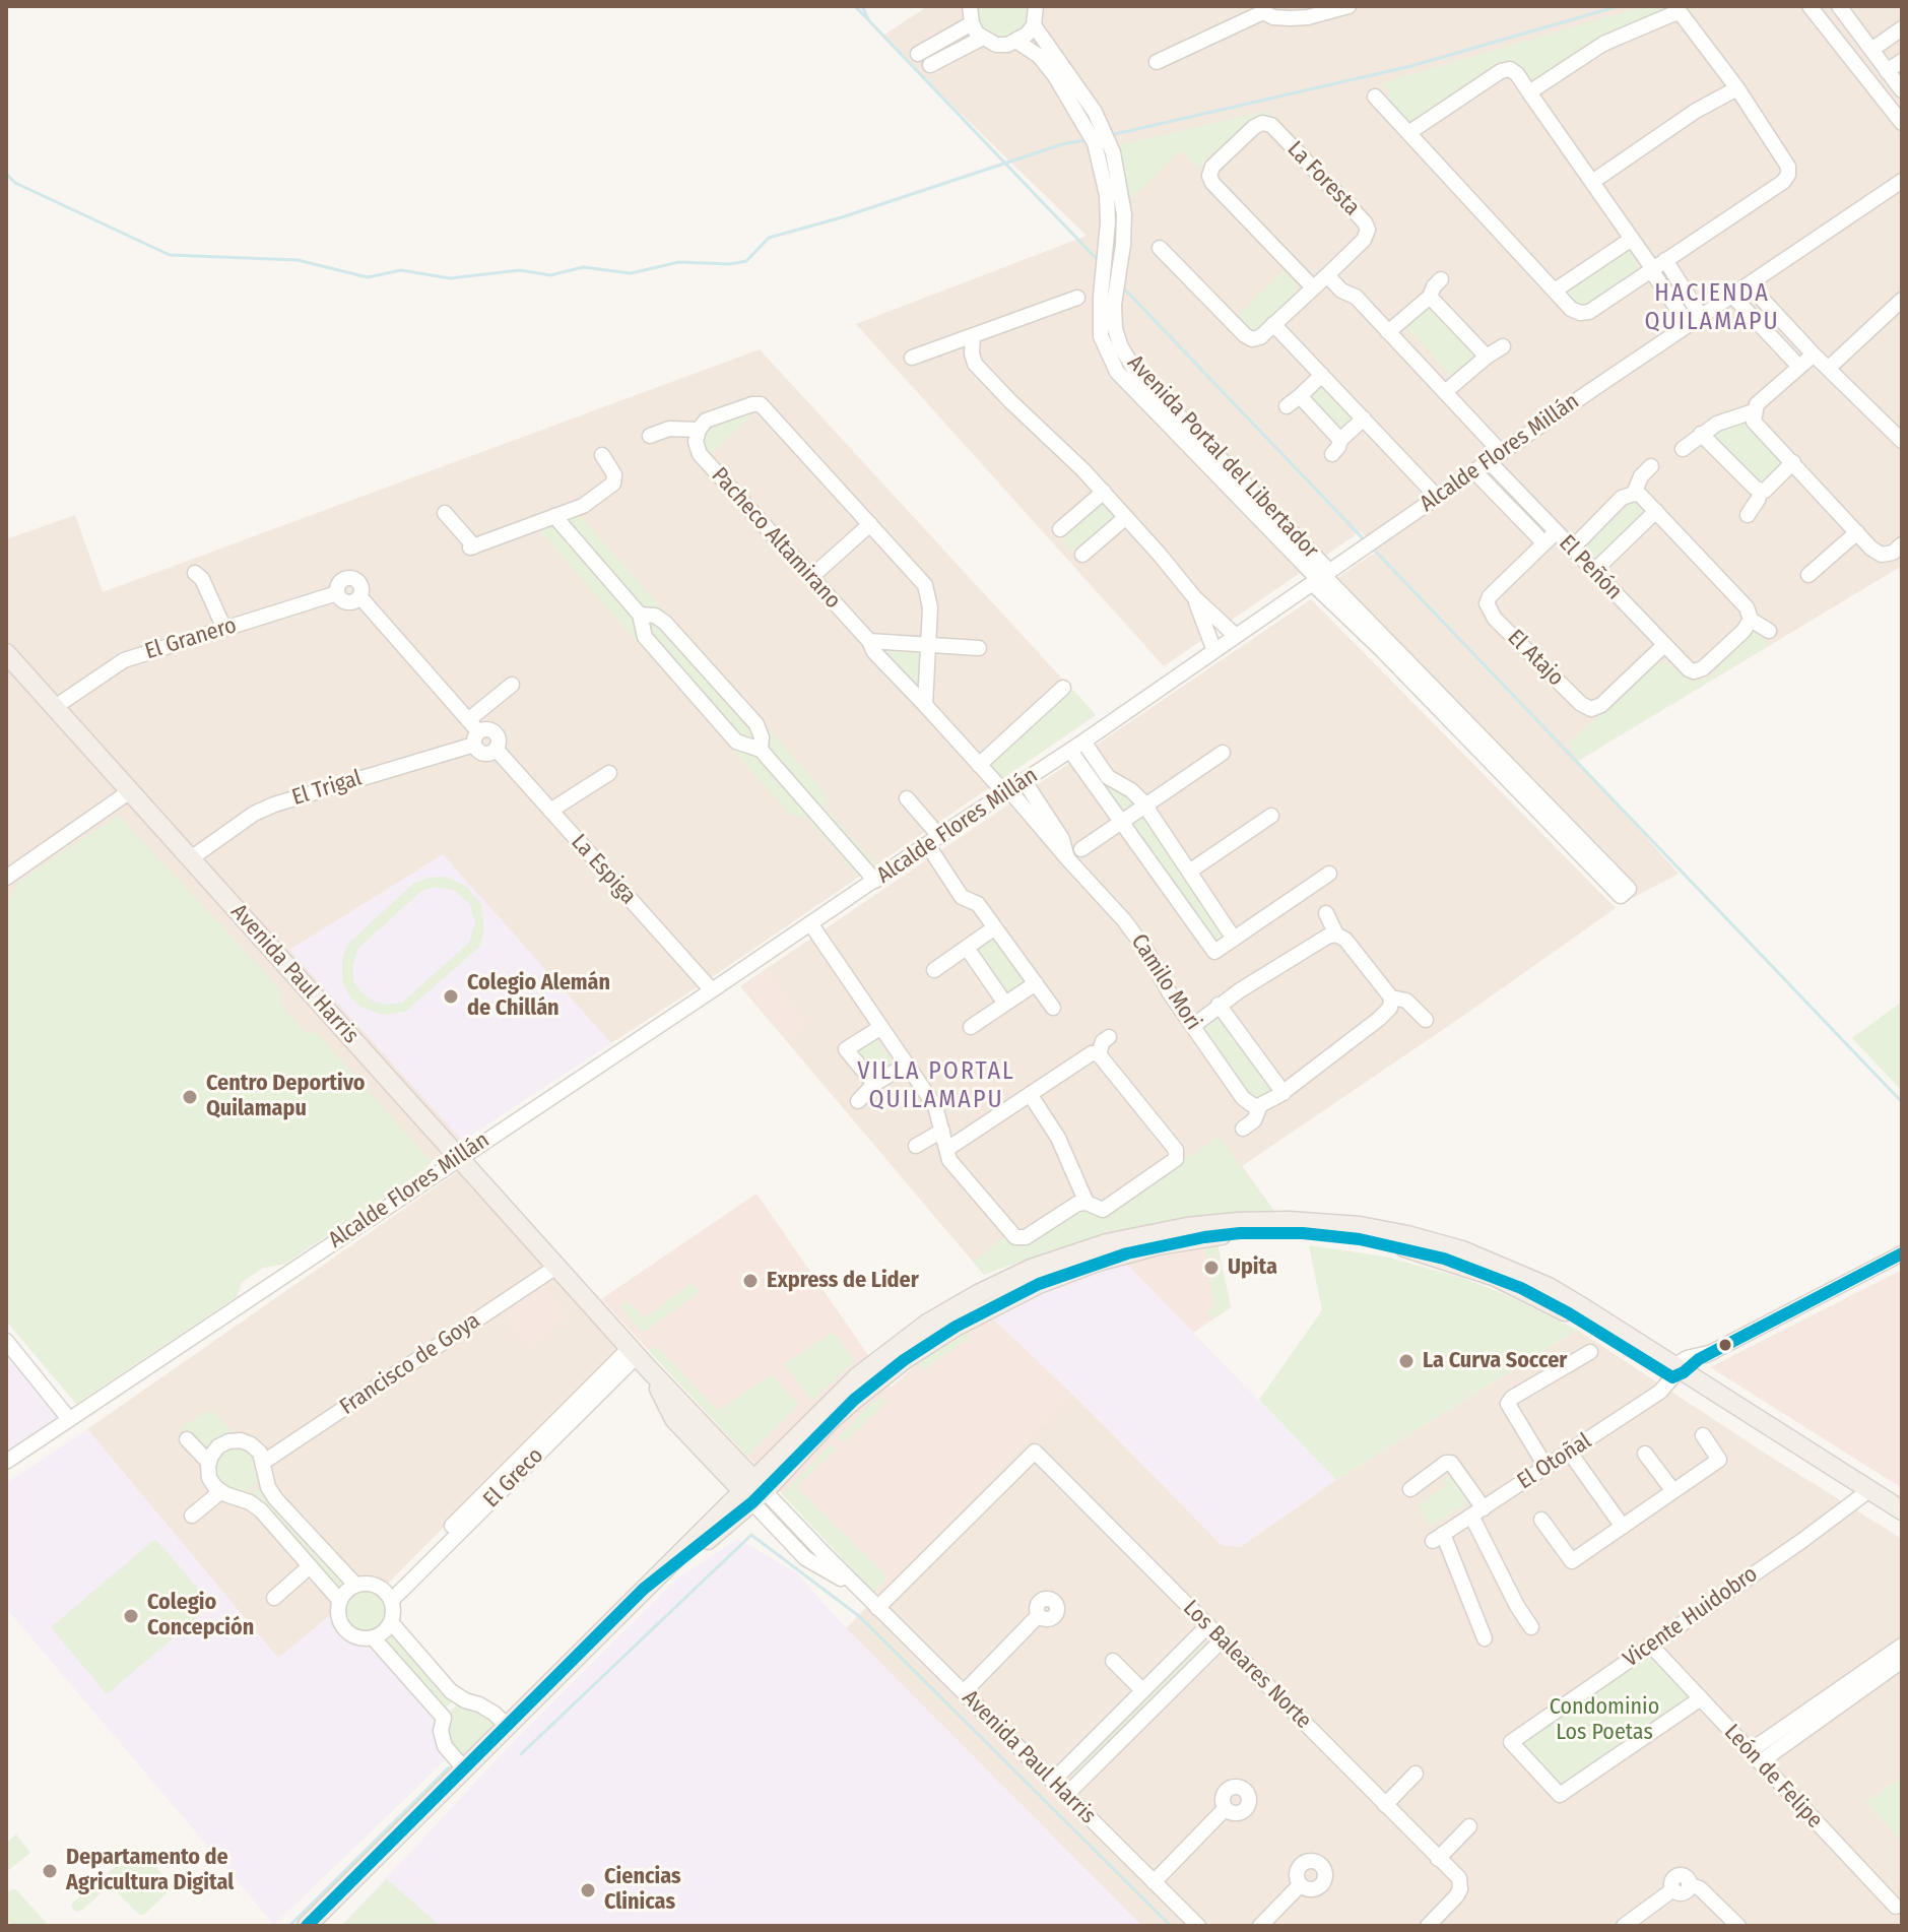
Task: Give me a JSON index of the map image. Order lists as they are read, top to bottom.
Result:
{
  "streets": {
    "main road": ["Avenida Paul Harris"],
    "street": [
      "La Foresta",
      "Alcalde Flores Millán",
      "Avenida Portal del Libertador",
      "Pacheco Altamirano",
      "El Peñón",
      "El Granero",
      "El Atajo",
      "El Trigal",
      "La Espiga",
      "Camilo Mori",
      "Francisco de Goya",
      "El Otoñal",
      "El Greco",
      "Vicente Huidobro",
      "Los Baleares Norte",
      "León de Felipe"
    ]
  },
  "crossings": [
    ["La Foresta", "El Peñón"],
    ["Alcalde Flores Millán", "Avenida Portal del Libertador"],
    ["Alcalde Flores Millán", "El Peñón"],
    ["Alcalde Flores Millán", "La Espiga"],
    ["Alcalde Flores Millán", "Avenida Paul Harris"],
    ["Alcalde Flores Millán", "Camilo Mori"],
    ["Pacheco Altamirano", "Camilo Mori"],
    ["El Peñón", "El Atajo"],
    ["El Granero", "El Trigal"],
    ["El Granero", "La Espiga"],
    ["El Granero", "Avenida Paul Harris"],
    ["El Trigal", "La Espiga"],
    ["El Trigal", "Avenida Paul Harris"],
    ["Avenida Paul Harris", "Francisco de Goya"],
    ["Avenida Paul Harris", "El Greco"],
    ["Avenida Paul Harris", "Los Baleares Norte"],
    ["Vicente Huidobro", "León de Felipe"]
  ],
  "districts": ["HACIENDA QUILAMAPU", "VILLA PORTAL QUILAMAPU"],
  "parks": ["Condominio Los Poetas"],
  "places": [
    "Colegio Alemán de Chillán",
    "Centro Deportivo Quilamapu",
    "Upita",
    "Express de Lider",
    "La Curva Soccer",
    "Colegio Concepción",
    "Departamento de Agricultura Digital",
    "Ciencias Clinicas"
  ]
}
